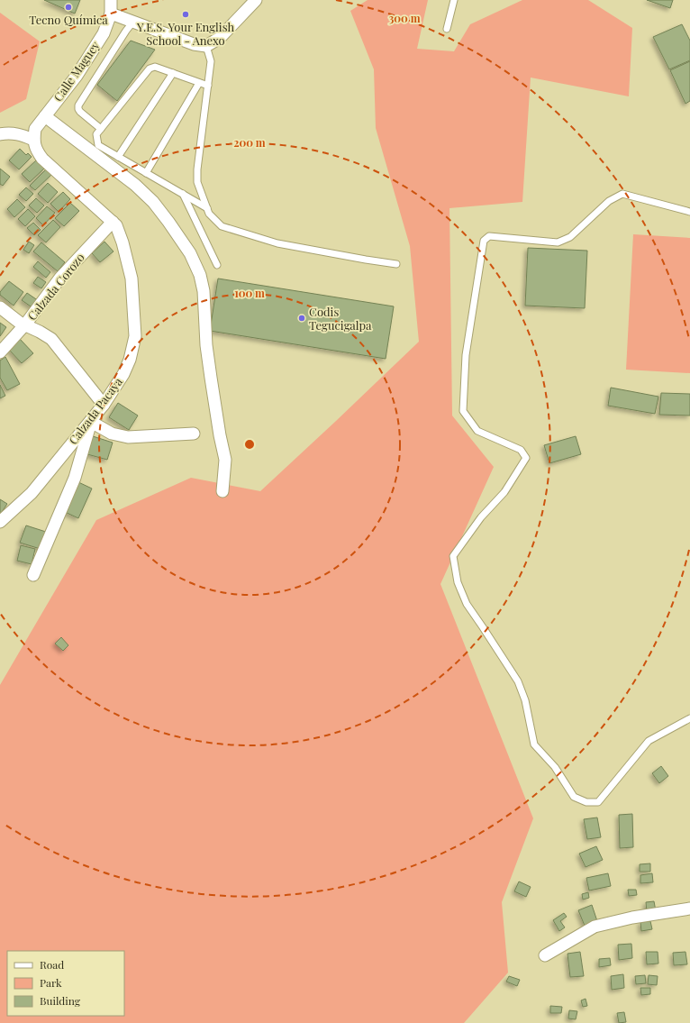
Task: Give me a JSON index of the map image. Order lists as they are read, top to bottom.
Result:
{
  "streets": {
    "street": ["Calle Maguey", "Calzada Corozo", "Calzada Pacaya"]
  },
  "crossings": [
    ["Calle Maguey", "Calzada Pacaya"],
    ["Calzada Corozo", "Calzada Pacaya"]
  ],
  "places": ["Tecno Química", "Y.E.S. Your English School - Anexo", "Codis Tegucigalpa"],
  "legend": ["Road", "Park", "Building"],
  "rings": ["300 m", "200 m", "100 m"]
}
